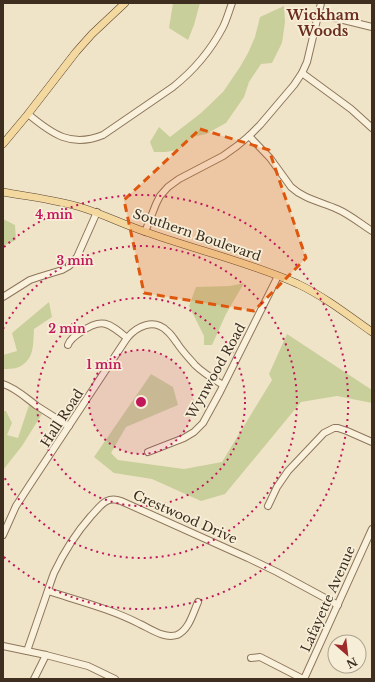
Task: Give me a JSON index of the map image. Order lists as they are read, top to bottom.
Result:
{
  "streets": {
    "main road": ["Southern Boulevard"],
    "street": [
      "Wynwood Road",
      "Hall Road",
      "Crestwood Drive",
      "Lafayette Avenue"
    ]
  },
  "crossings": [
    ["Southern Boulevard", "Wynwood Road"],
    ["Wynwood Road", "Hall Road"],
    ["Crestwood Drive", "Lafayette Avenue"]
  ],
  "districts": ["Wickham Woods"],
  "north": "bottom right",
  "rings": [
    "4 min",
    "3 min",
    "2 min",
    "1 min"
  ]
}
